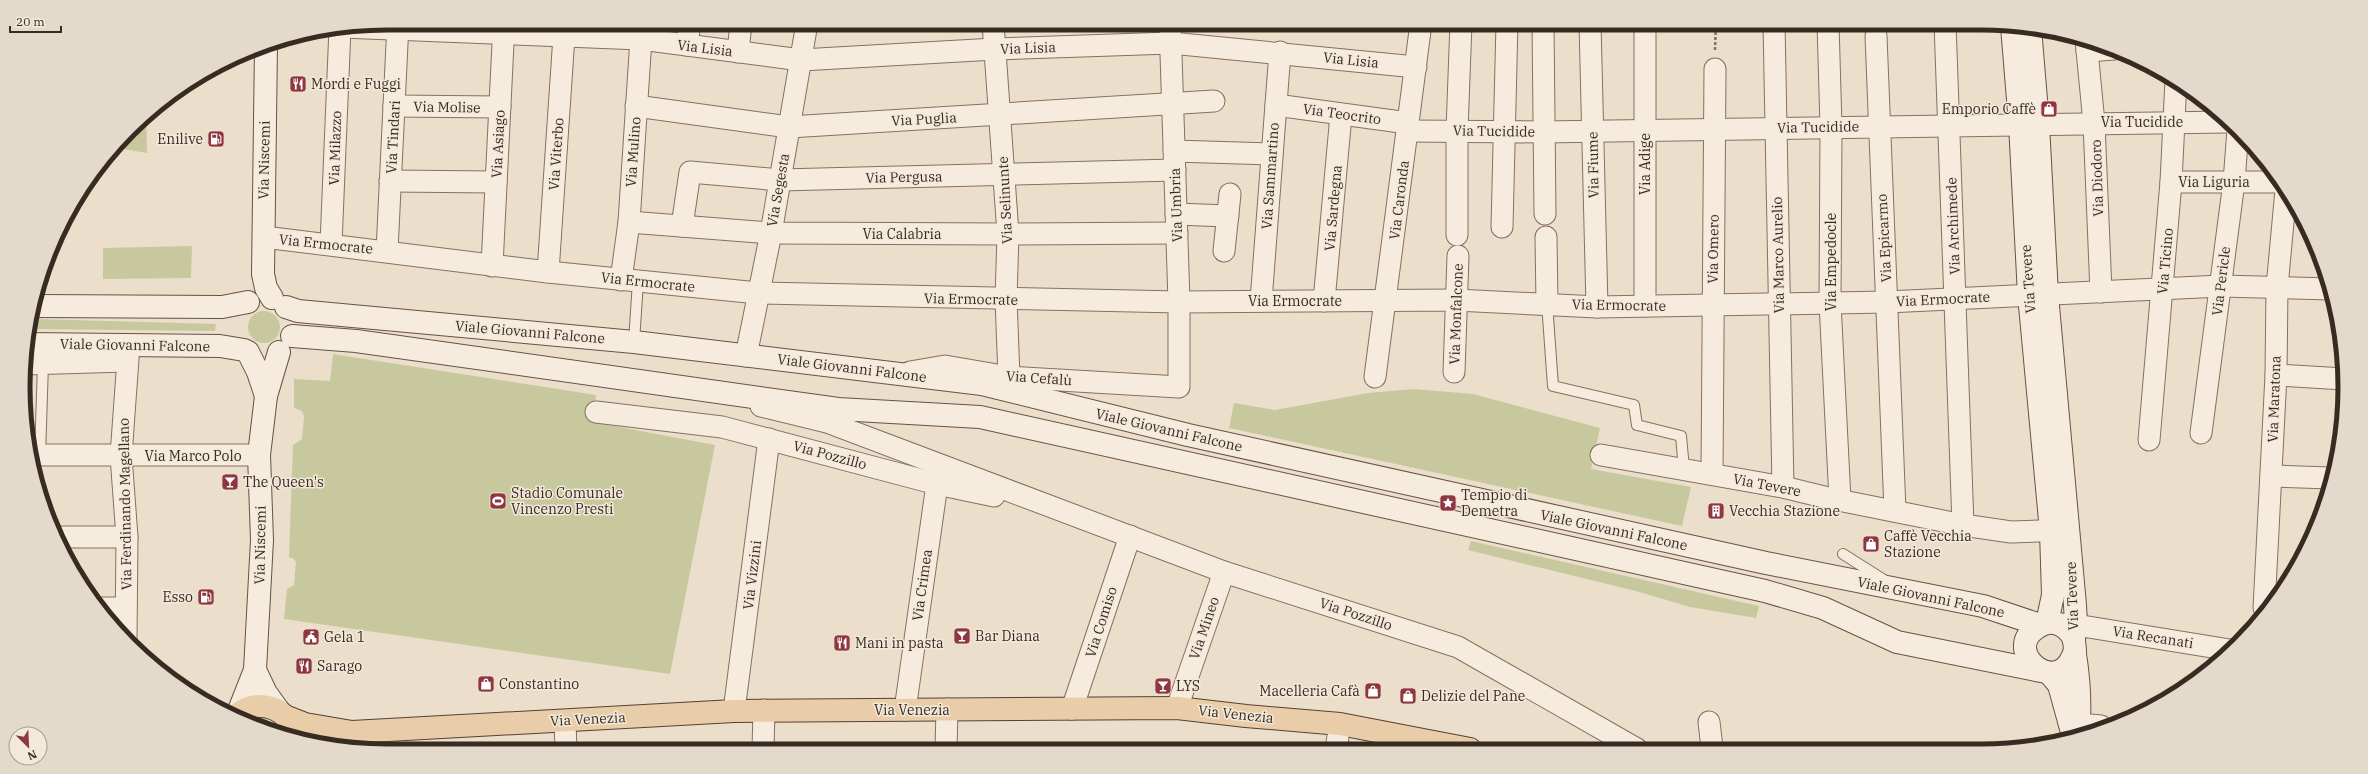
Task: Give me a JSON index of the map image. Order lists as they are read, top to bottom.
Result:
{
  "streets": {
    "main road": ["Via Venezia"],
    "street": [
      "Via Lisia",
      "Via Molise",
      "Via Teocrito",
      "Via Puglia",
      "Via Tucidide",
      "Via Tindari",
      "Via Asiago",
      "Via Milazzo",
      "Via Mulino",
      "Via Viterbo",
      "Via Niscemi",
      "Via Adige",
      "Via Fiume",
      "Via Sammartino",
      "Via Pergusa",
      "Via Diodoro",
      "Via Liguria",
      "Via Segesta",
      "Via Selinunte",
      "Via Caronda",
      "Via Umbria",
      "Via Sardegna",
      "Via Archimede",
      "Via Calabria",
      "Via Epicarmo",
      "Via Ermocrate",
      "Via Omero",
      "Via Marco Aurelio",
      "Via Ticino",
      "Via Empedocle",
      "Via Tevere",
      "Via Pericle",
      "Via Monfalcone",
      "Viale Giovanni Falcone",
      "Via Cefalù",
      "Via Maratona",
      "Via Pozzillo",
      "Via Marco Polo",
      "Via Ferdinando Magellano",
      "Via Vizzini",
      "Via Crimea",
      "Via Comiso",
      "Via Mineo",
      "Via Recanati"
    ]
  },
  "crossings": [
    ["Via Lisia", "Via Mulino"],
    ["Via Lisia", "Via Viterbo"],
    ["Via Lisia", "Via Sammartino"],
    ["Via Lisia", "Via Segesta"],
    ["Via Lisia", "Via Selinunte"],
    ["Via Lisia", "Via Caronda"],
    ["Via Lisia", "Via Umbria"],
    ["Via Molise", "Via Tindari"],
    ["Via Molise", "Via Asiago"],
    ["Via Teocrito", "Via Tucidide"],
    ["Via Teocrito", "Via Sammartino"],
    ["Via Teocrito", "Via Caronda"],
    ["Via Teocrito", "Via Sardegna"],
    ["Via Puglia", "Via Mulino"],
    ["Via Puglia", "Via Segesta"],
    ["Via Puglia", "Via Selinunte"],
    ["Via Puglia", "Via Umbria"],
    ["Via Tucidide", "Via Adige"],
    ["Via Tucidide", "Via Fiume"],
    ["Via Tucidide", "Via Diodoro"],
    ["Via Tucidide", "Via Caronda"],
    ["Via Tucidide", "Via Archimede"],
    ["Via Tucidide", "Via Epicarmo"],
    ["Via Tucidide", "Via Omero"],
    ["Via Tucidide", "Via Marco Aurelio"],
    ["Via Tucidide", "Via Ticino"],
    ["Via Tucidide", "Via Empedocle"],
    ["Via Tucidide", "Via Tevere"],
    ["Via Tindari", "Via Ermocrate"],
    ["Via Asiago", "Via Ermocrate"],
    ["Via Milazzo", "Via Ermocrate"],
    ["Via Mulino", "Via Calabria"],
    ["Via Mulino", "Via Ermocrate"],
    ["Via Viterbo", "Via Ermocrate"],
    ["Via Niscemi", "Via Ermocrate"],
    ["Via Niscemi", "Viale Giovanni Falcone"],
    ["Via Niscemi", "Via Marco Polo"],
    ["Via Adige", "Via Ermocrate"],
    ["Via Fiume", "Via Ermocrate"],
    ["Via Sammartino", "Via Pergusa"],
    ["Via Sammartino", "Via Ermocrate"],
    ["Via Pergusa", "Via Segesta"],
    ["Via Pergusa", "Via Selinunte"],
    ["Via Pergusa", "Via Umbria"],
    ["Via Pergusa", "Via Calabria"],
    ["Via Diodoro", "Via Ermocrate"],
    ["Via Liguria", "Via Ticino"],
    ["Via Liguria", "Via Pericle"],
    ["Via Segesta", "Via Calabria"],
    ["Via Segesta", "Via Ermocrate"],
    ["Via Segesta", "Viale Giovanni Falcone"],
    ["Via Selinunte", "Via Calabria"],
    ["Via Selinunte", "Via Ermocrate"],
    ["Via Selinunte", "Via Cefalù"],
    ["Via Caronda", "Via Ermocrate"],
    ["Via Umbria", "Via Calabria"],
    ["Via Umbria", "Via Ermocrate"],
    ["Via Umbria", "Via Cefalù"],
    ["Via Sardegna", "Via Ermocrate"],
    ["Via Archimede", "Via Ermocrate"],
    ["Via Archimede", "Via Tevere"],
    ["Via Epicarmo", "Via Ermocrate"],
    ["Via Epicarmo", "Via Tevere"],
    ["Via Ermocrate", "Via Omero"],
    ["Via Ermocrate", "Via Marco Aurelio"],
    ["Via Ermocrate", "Via Ticino"],
    ["Via Ermocrate", "Via Empedocle"],
    ["Via Ermocrate", "Via Tevere"],
    ["Via Ermocrate", "Via Pericle"],
    ["Via Ermocrate", "Via Monfalcone"],
    ["Via Ermocrate", "Via Maratona"],
    ["Via Omero", "Via Tevere"],
    ["Via Marco Aurelio", "Via Tevere"],
    ["Via Empedocle", "Via Tevere"],
    ["Via Tevere", "Viale Giovanni Falcone"],
    ["Via Tevere", "Via Recanati"],
    ["Viale Giovanni Falcone", "Via Cefalù"],
    ["Viale Giovanni Falcone", "Via Pozzillo"],
    ["Viale Giovanni Falcone", "Via Ferdinando Magellano"],
    ["Viale Giovanni Falcone", "Via Recanati"],
    ["Via Pozzillo", "Via Vizzini"],
    ["Via Pozzillo", "Via Crimea"],
    ["Via Pozzillo", "Via Comiso"],
    ["Via Pozzillo", "Via Mineo"],
    ["Via Marco Polo", "Via Ferdinando Magellano"],
    ["Via Vizzini", "Via Venezia"],
    ["Via Crimea", "Via Venezia"],
    ["Via Comiso", "Via Venezia"],
    ["Via Mineo", "Via Venezia"]
  ],
  "places": {
    "restaurant": ["Mordi e Fuggi", "Mani in pasta", "Sarago"],
    "shop": [
      "Emporio Caffè",
      "Caffè Vecchia Stazione",
      "Constantino",
      "Macelleria Cafà",
      "Delizie del Pane"
    ],
    "fuel station": ["Enilive", "Esso"],
    "bar": ["The Queen's", "Bar Diana", "LYS"],
    "sports": ["Stadio Comunale Vincenzo Presti"],
    "place": ["Tempio di Demetra"],
    "building": ["Vecchia Stazione"],
    "public building": ["Gela 1"]
  },
  "scale_bar": "20 m",
  "north": "bottom right"
}
